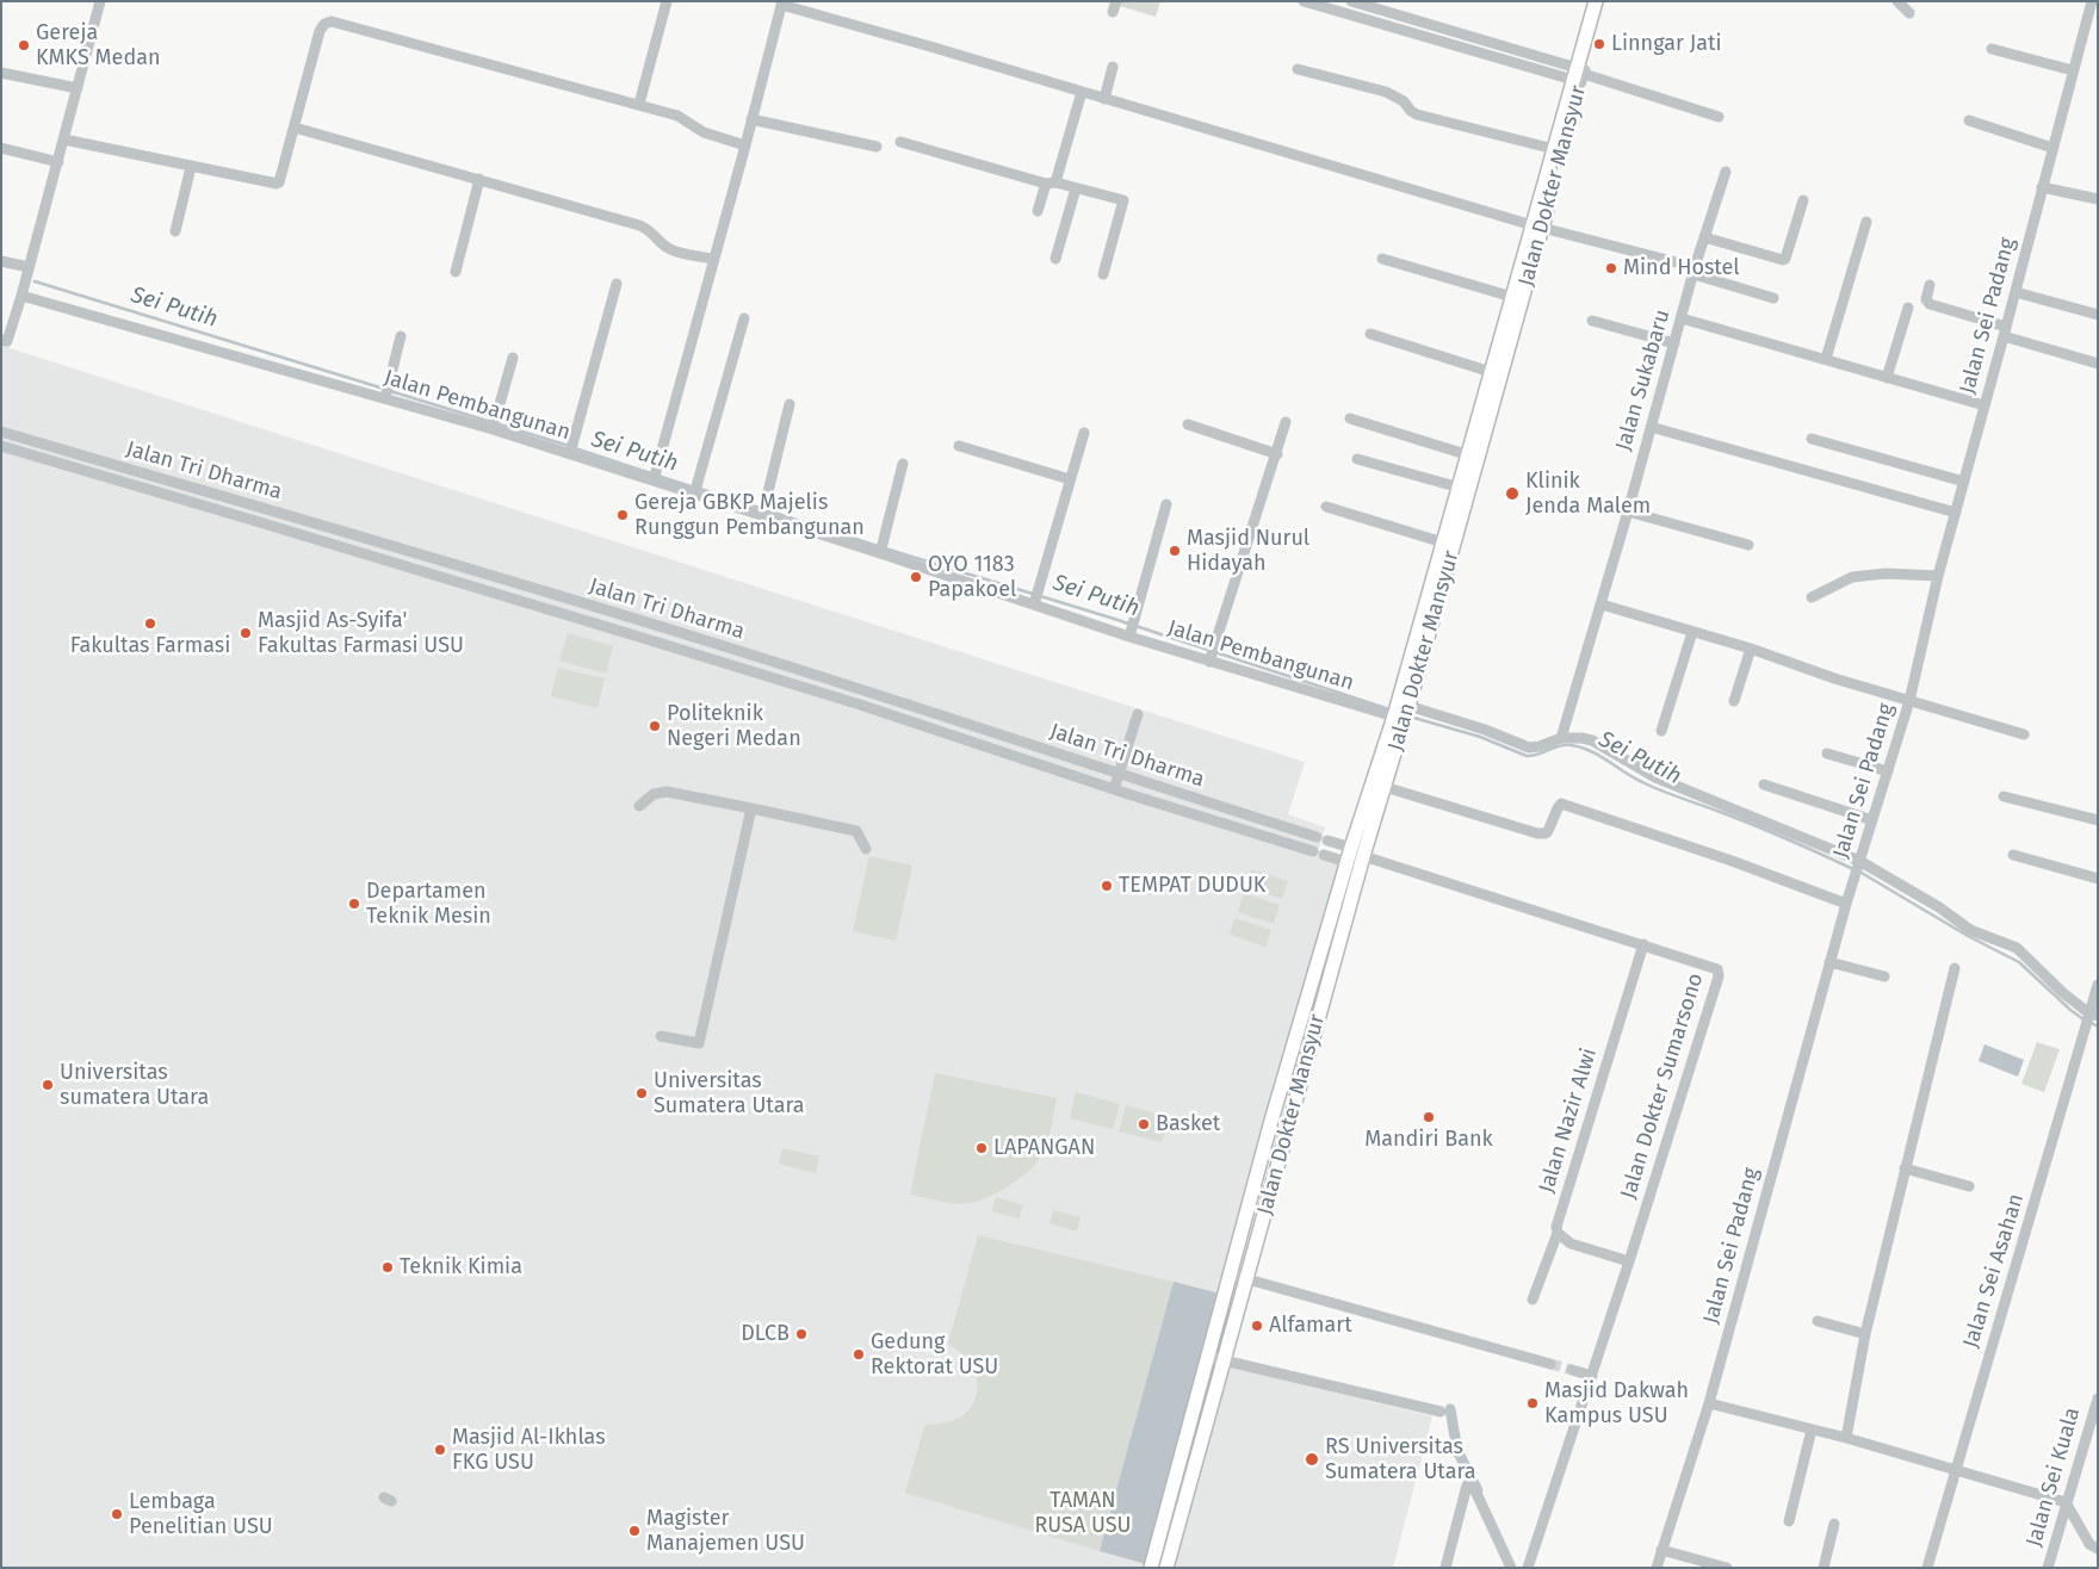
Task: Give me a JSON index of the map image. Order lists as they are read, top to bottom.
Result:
{
  "streets": {
    "main road": ["Jalan Dokter Mansyur"],
    "street": [
      "Jalan Sei Padang",
      "Jalan Sukabaru",
      "Jalan Pembangunan",
      "Jalan Tri Dharma",
      "Jalan Dokter Sumarsono",
      "Jalan Nazir Alwi",
      "Jalan Sei Asahan",
      "Jalan Sei Kuala"
    ]
  },
  "crossings": [
    ["Jalan Dokter Mansyur", "Jalan Pembangunan"],
    ["Jalan Dokter Mansyur", "Jalan Tri Dharma"],
    ["Jalan Dokter Mansyur", "Jalan Dokter Sumarsono"],
    ["Jalan Sukabaru", "Jalan Pembangunan"],
    ["Jalan Tri Dharma", "Jalan Dokter Sumarsono"],
    ["Jalan Dokter Sumarsono", "Jalan Nazir Alwi"]
  ],
  "water": ["Sei Putih"],
  "parks": ["TAMAN RUSA USU"],
  "places": [
    "Linngar Jati",
    "Gereja KMKS Medan",
    "Mind Hostel",
    "Klinik Jenda Malem",
    "Gereja GBKP Majelis Runggun Pembangunan",
    "Masjid Nurul Hidayah",
    "OYO 1183 Papakoel",
    "Fakultas Farmasi",
    "Masjid As-Syifa' Fakultas Farmasi USU",
    "Politeknik Negeri Medan",
    "TEMPAT DUDUK",
    "Departamen Teknik Mesin",
    "Universitas sumatera Utara",
    "Universitas Sumatera Utara",
    "Mandiri Bank",
    "Basket",
    "LAPANGAN",
    "Teknik Kimia",
    "Alfamart",
    "DLCB",
    "Gedung Rektorat USU",
    "Masjid Dakwah Kampus USU",
    "Masjid Al-Ikhlas FKG USU",
    "RS Universitas Sumatera Utara",
    "Lembaga Penelitian USU",
    "Magister Manajemen USU"
  ]
}
